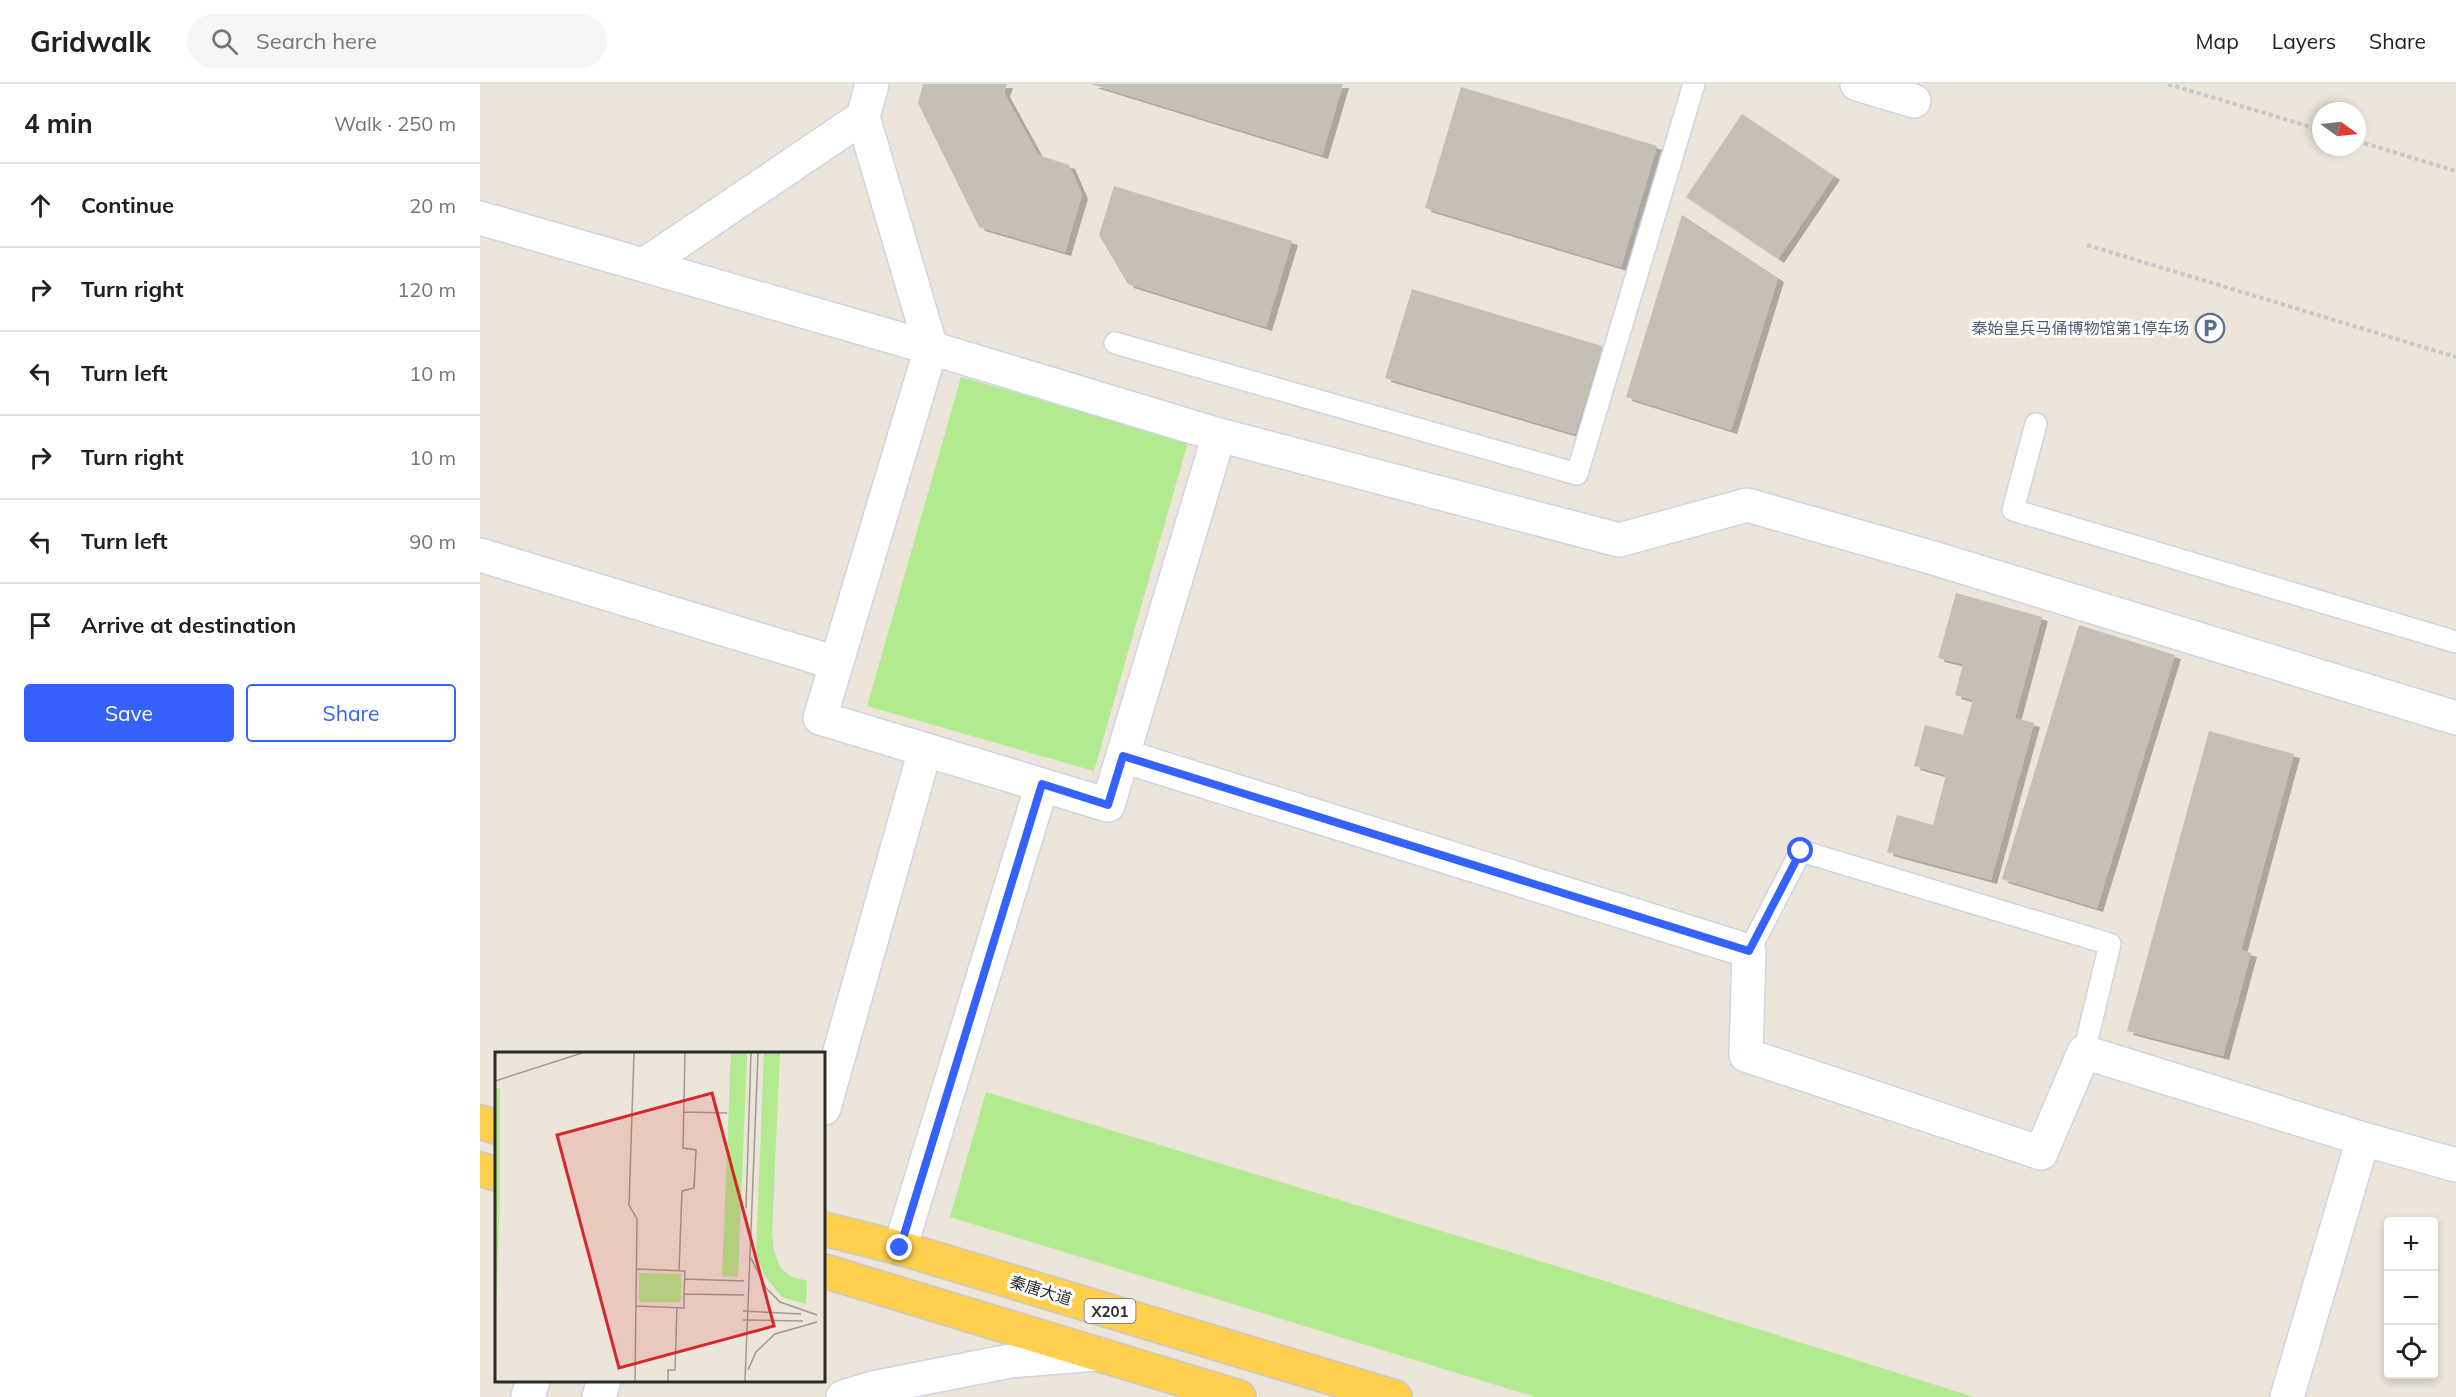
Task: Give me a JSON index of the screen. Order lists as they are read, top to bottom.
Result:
{
  "streets": {
    "main road": ["秦唐大道", "X201"]
  },
  "places": {
    "parking": ["秦始皇兵马俑博物馆第1停车场"]
  },
  "north": "right",
  "page": {
    "header": "Gridwalk",
    "search": "Search here",
    "nav": ["Map", "Layers", "Share"],
    "heading": ["4 min", "Walk · 250 m"],
    "list": [
      ["Continue", "20 m"],
      ["Turn right", "120 m"],
      ["Turn left", "10 m"],
      ["Turn right", "10 m"],
      ["Turn left", "90 m"],
      "Arrive at destination"
    ],
    "buttons": ["Save", "Share"],
    "map_buttons": ["+", "−"]
  }
}
